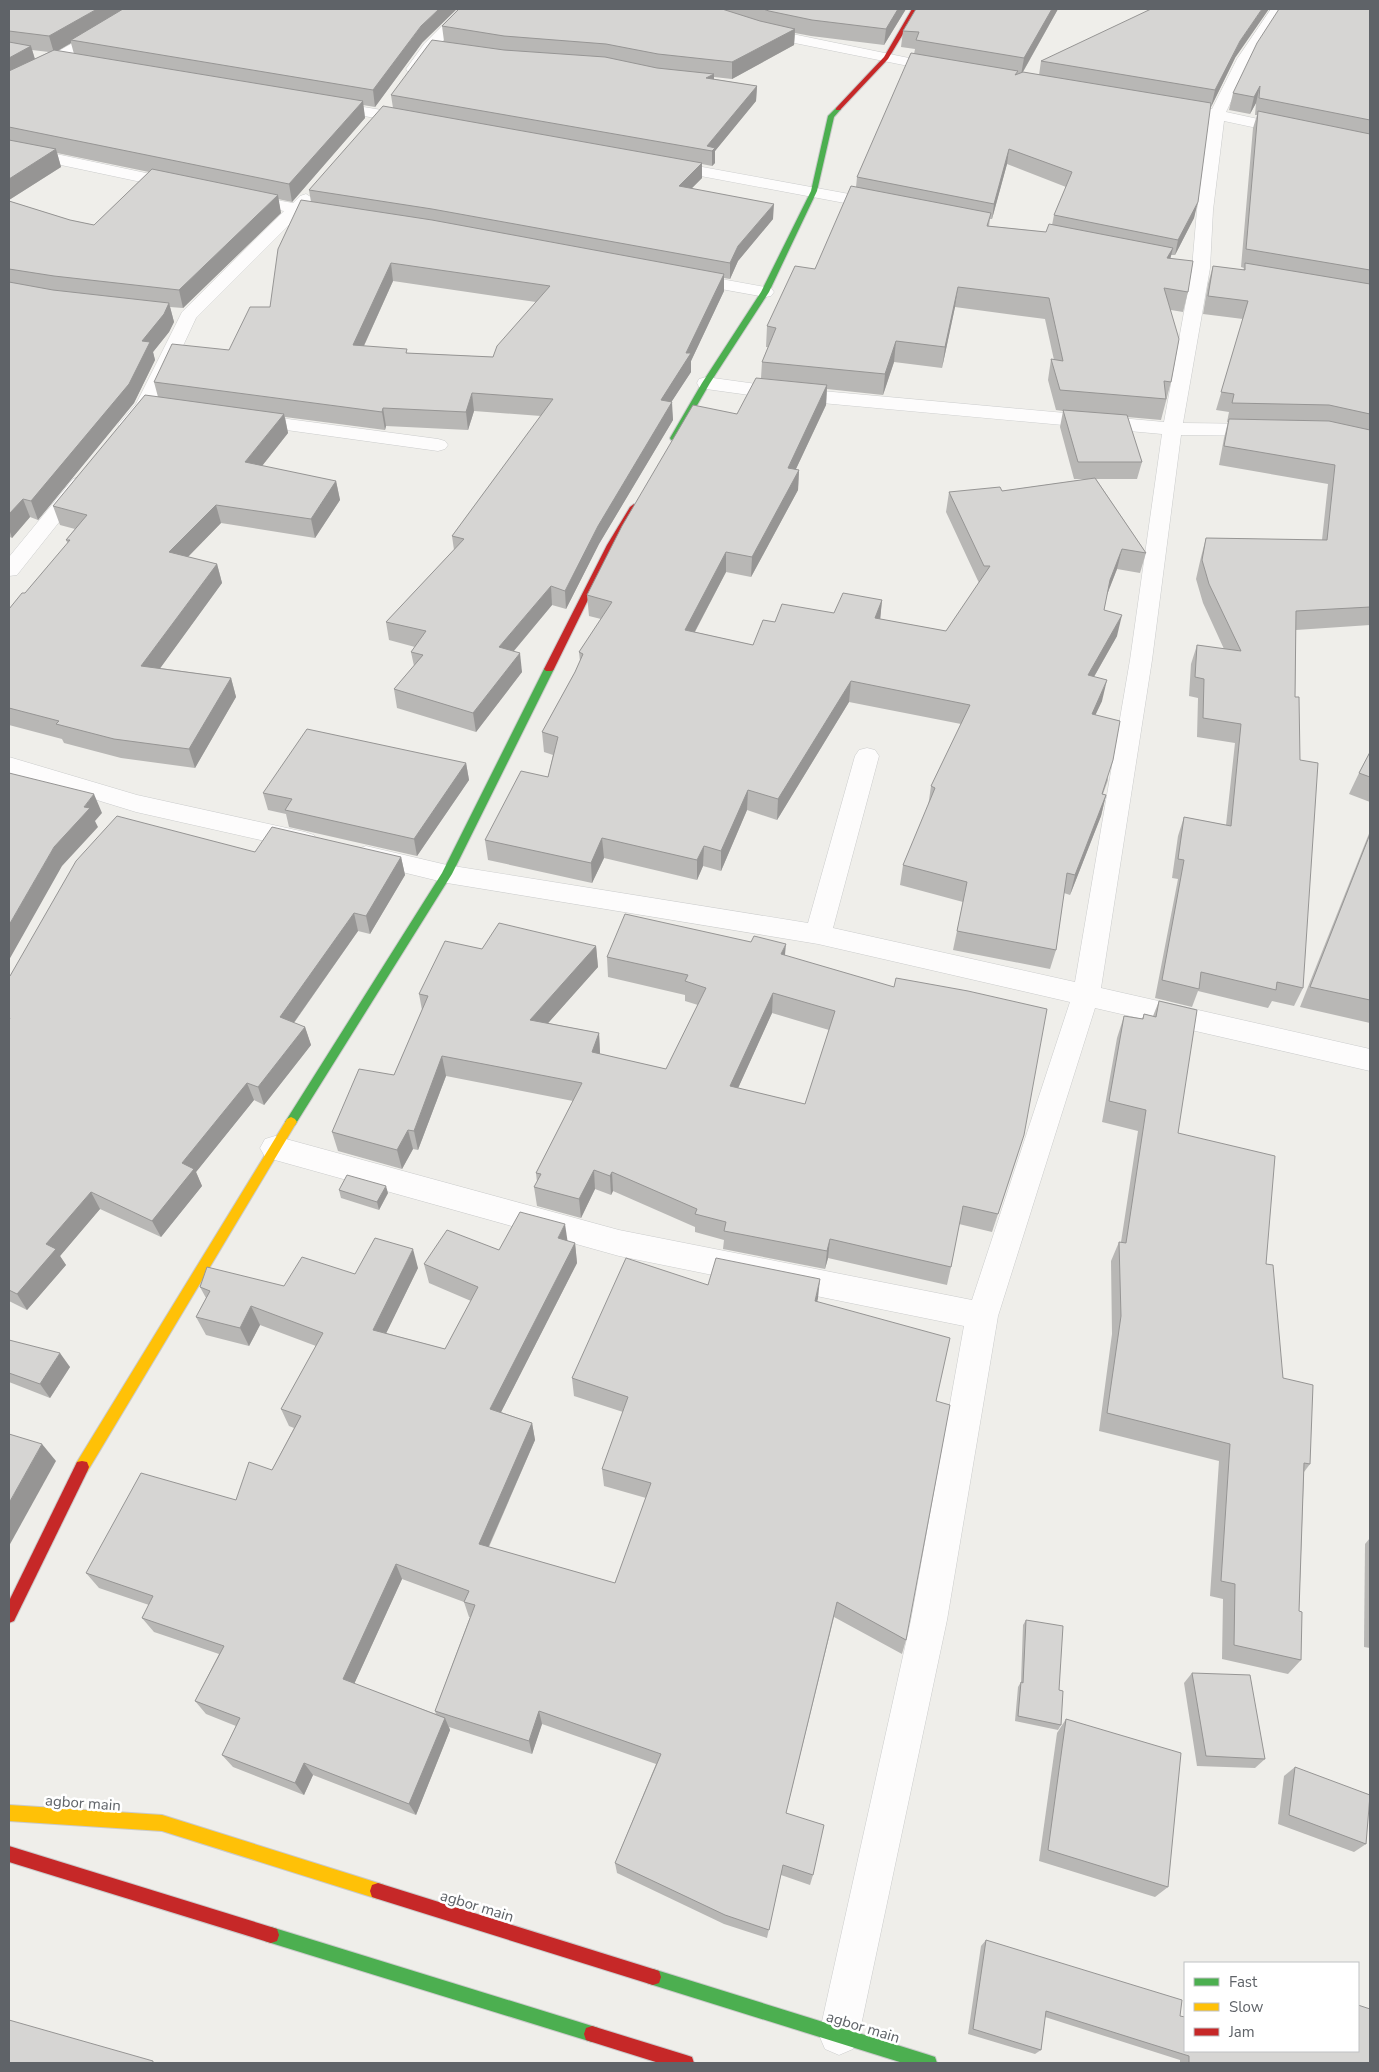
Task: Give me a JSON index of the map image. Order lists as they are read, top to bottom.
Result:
{
  "streets": {
    "street": ["agbor main"]
  },
  "legend": ["Fast", "Slow", "Jam"]
}
